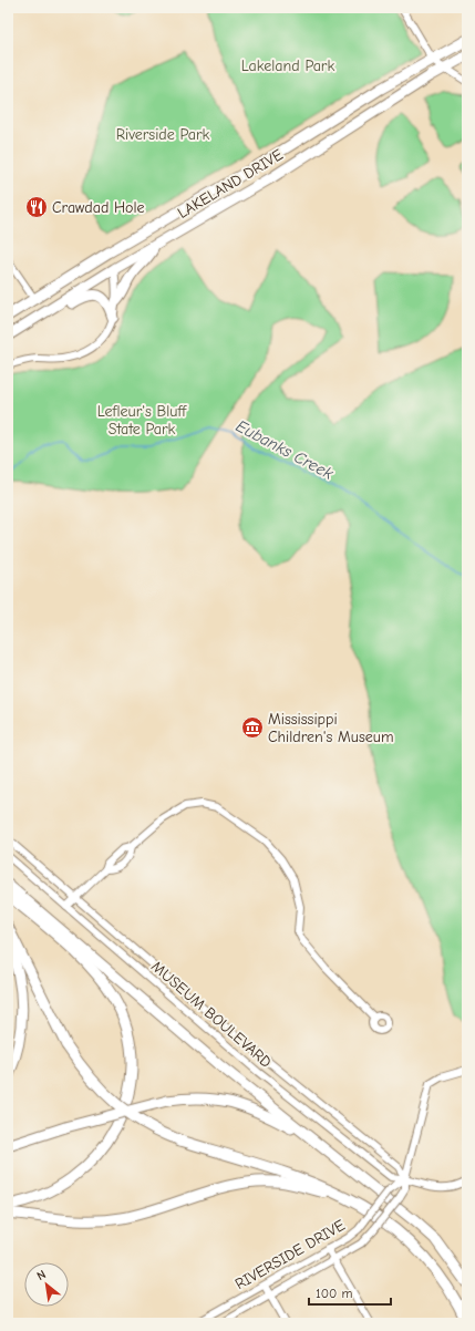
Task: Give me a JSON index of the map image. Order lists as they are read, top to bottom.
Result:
{
  "streets": {
    "highway": ["LAKELAND DRIVE"],
    "street": ["MUSEUM BOULEVARD", "RIVERSIDE DRIVE"]
  },
  "crossings": [
    ["MUSEUM BOULEVARD", "RIVERSIDE DRIVE"]
  ],
  "water": ["Eubanks Creek"],
  "parks": ["Lakeland Park", "Riverside Park", "Lefleur's Bluff State Park"],
  "places": {
    "restaurant": ["Crawdad Hole"],
    "museum": ["Mississippi Children's Museum"]
  },
  "scale_bar": "100 m",
  "north": "top left"
}
